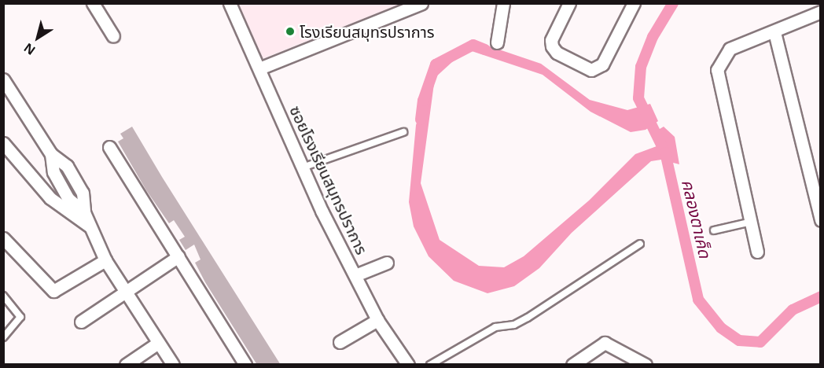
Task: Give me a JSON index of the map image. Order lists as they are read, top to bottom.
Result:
{
  "streets": {
    "street": ["ซอยโรงเรียนสมุทรปราการ"]
  },
  "water": ["คลองตาเค็ด"],
  "places": ["โรงเรียนสมุทรปราการ"],
  "north": "bottom left"
}
